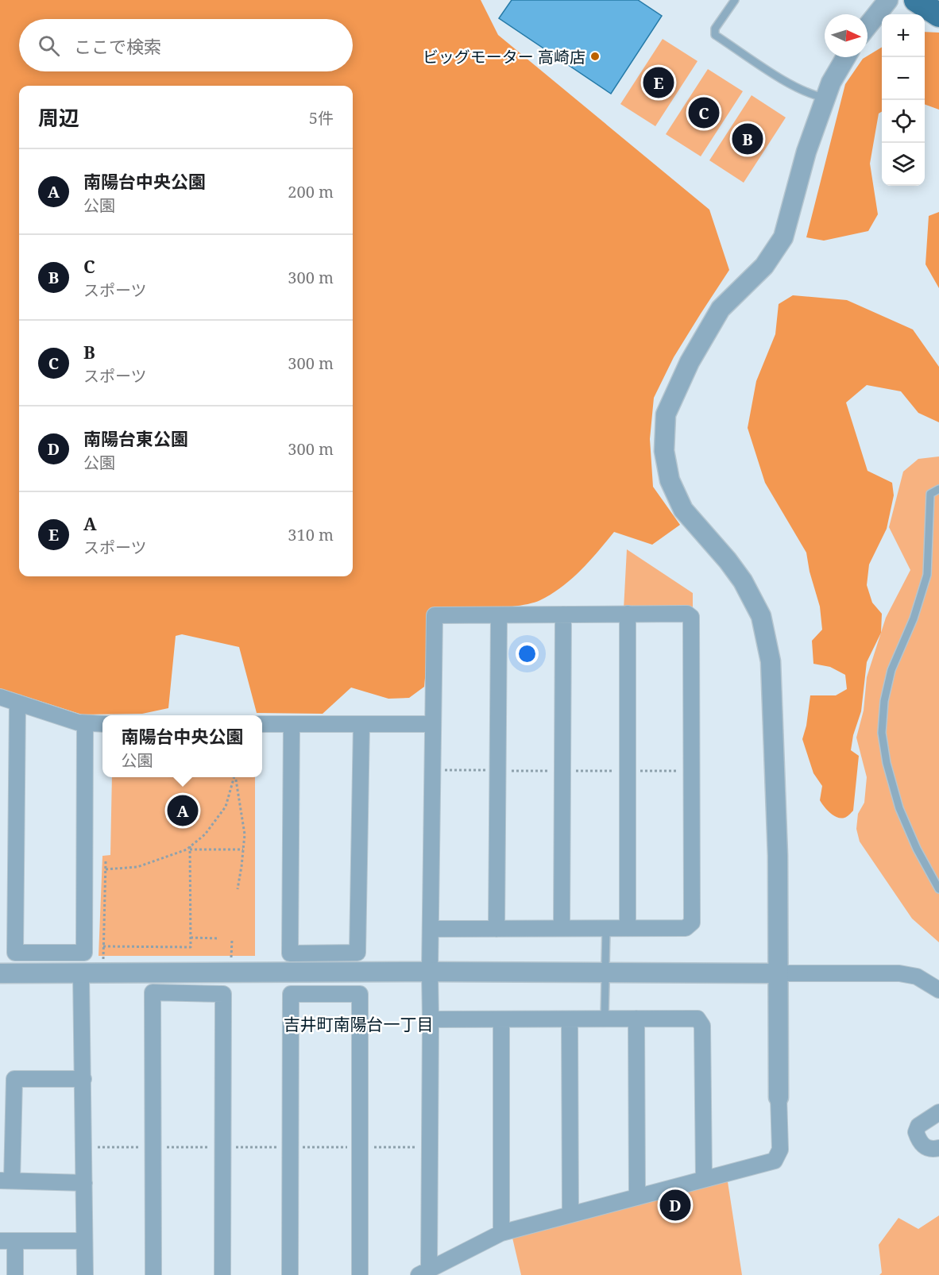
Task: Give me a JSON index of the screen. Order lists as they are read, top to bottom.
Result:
{
  "districts": ["吉井町南陽台一丁目"],
  "places": ["ビッグモーター 高崎店"],
  "north": "right",
  "page": {
    "map_buttons": ["+", "−"],
    "search": "ここで検索",
    "pins": [
      "E",
      "C",
      "B",
      "A",
      "D"
    ],
    "heading": ["周辺", "5件"],
    "list": [
      {
        "mark": "A",
        "name": "南陽台中央公園",
        "note": "公園",
        "value": "200 m"
      },
      {
        "mark": "B",
        "name": "C",
        "note": "スポーツ",
        "value": "300 m"
      },
      {
        "mark": "C",
        "name": "B",
        "note": "スポーツ",
        "value": "300 m"
      },
      {
        "mark": "D",
        "name": "南陽台東公園",
        "note": "公園",
        "value": "300 m"
      },
      {
        "mark": "E",
        "name": "A",
        "note": "スポーツ",
        "value": "310 m"
      }
    ],
    "popup": ["南陽台中央公園", "公園"]
  }
}
